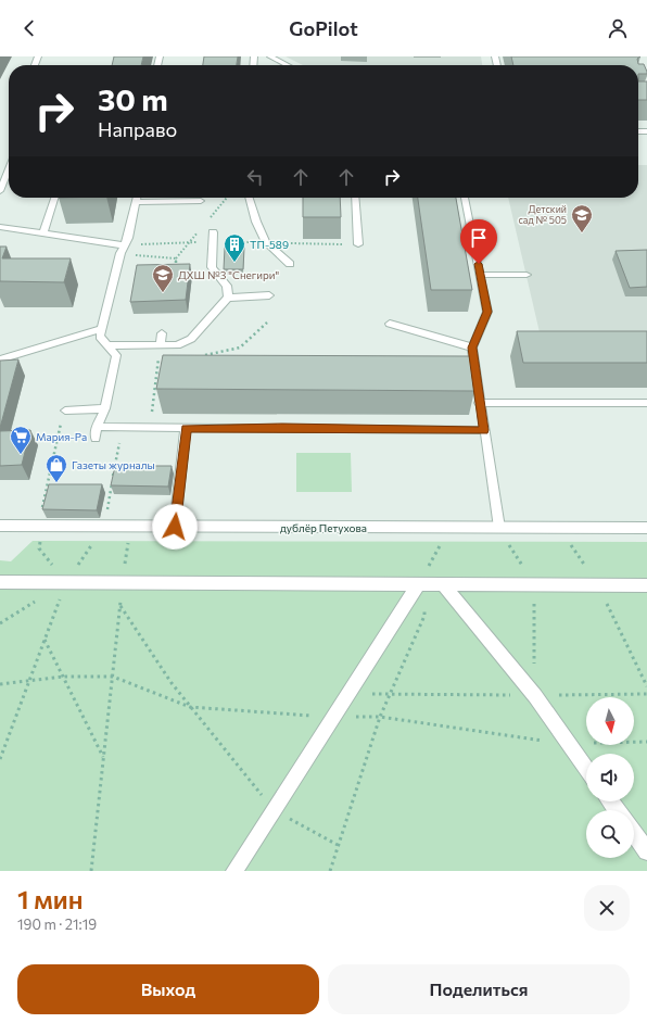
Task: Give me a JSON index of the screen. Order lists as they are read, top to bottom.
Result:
{
  "streets": {
    "street": ["дублёр Петухова"]
  },
  "places": {
    "school or university": ["Детский сад № 505", "ДХШ №3 \"Снегири\""],
    "building": ["ТП-589"],
    "supermarket": ["Мария-Ра"],
    "shop": ["Газеты журналы"]
  },
  "north": "bottom",
  "page": {
    "header": "GoPilot",
    "turn": ["30 m", "Направо"],
    "heading": ["1 мин", "190 m · 21:19"],
    "buttons": ["Выход", "Поделиться"]
  }
}
